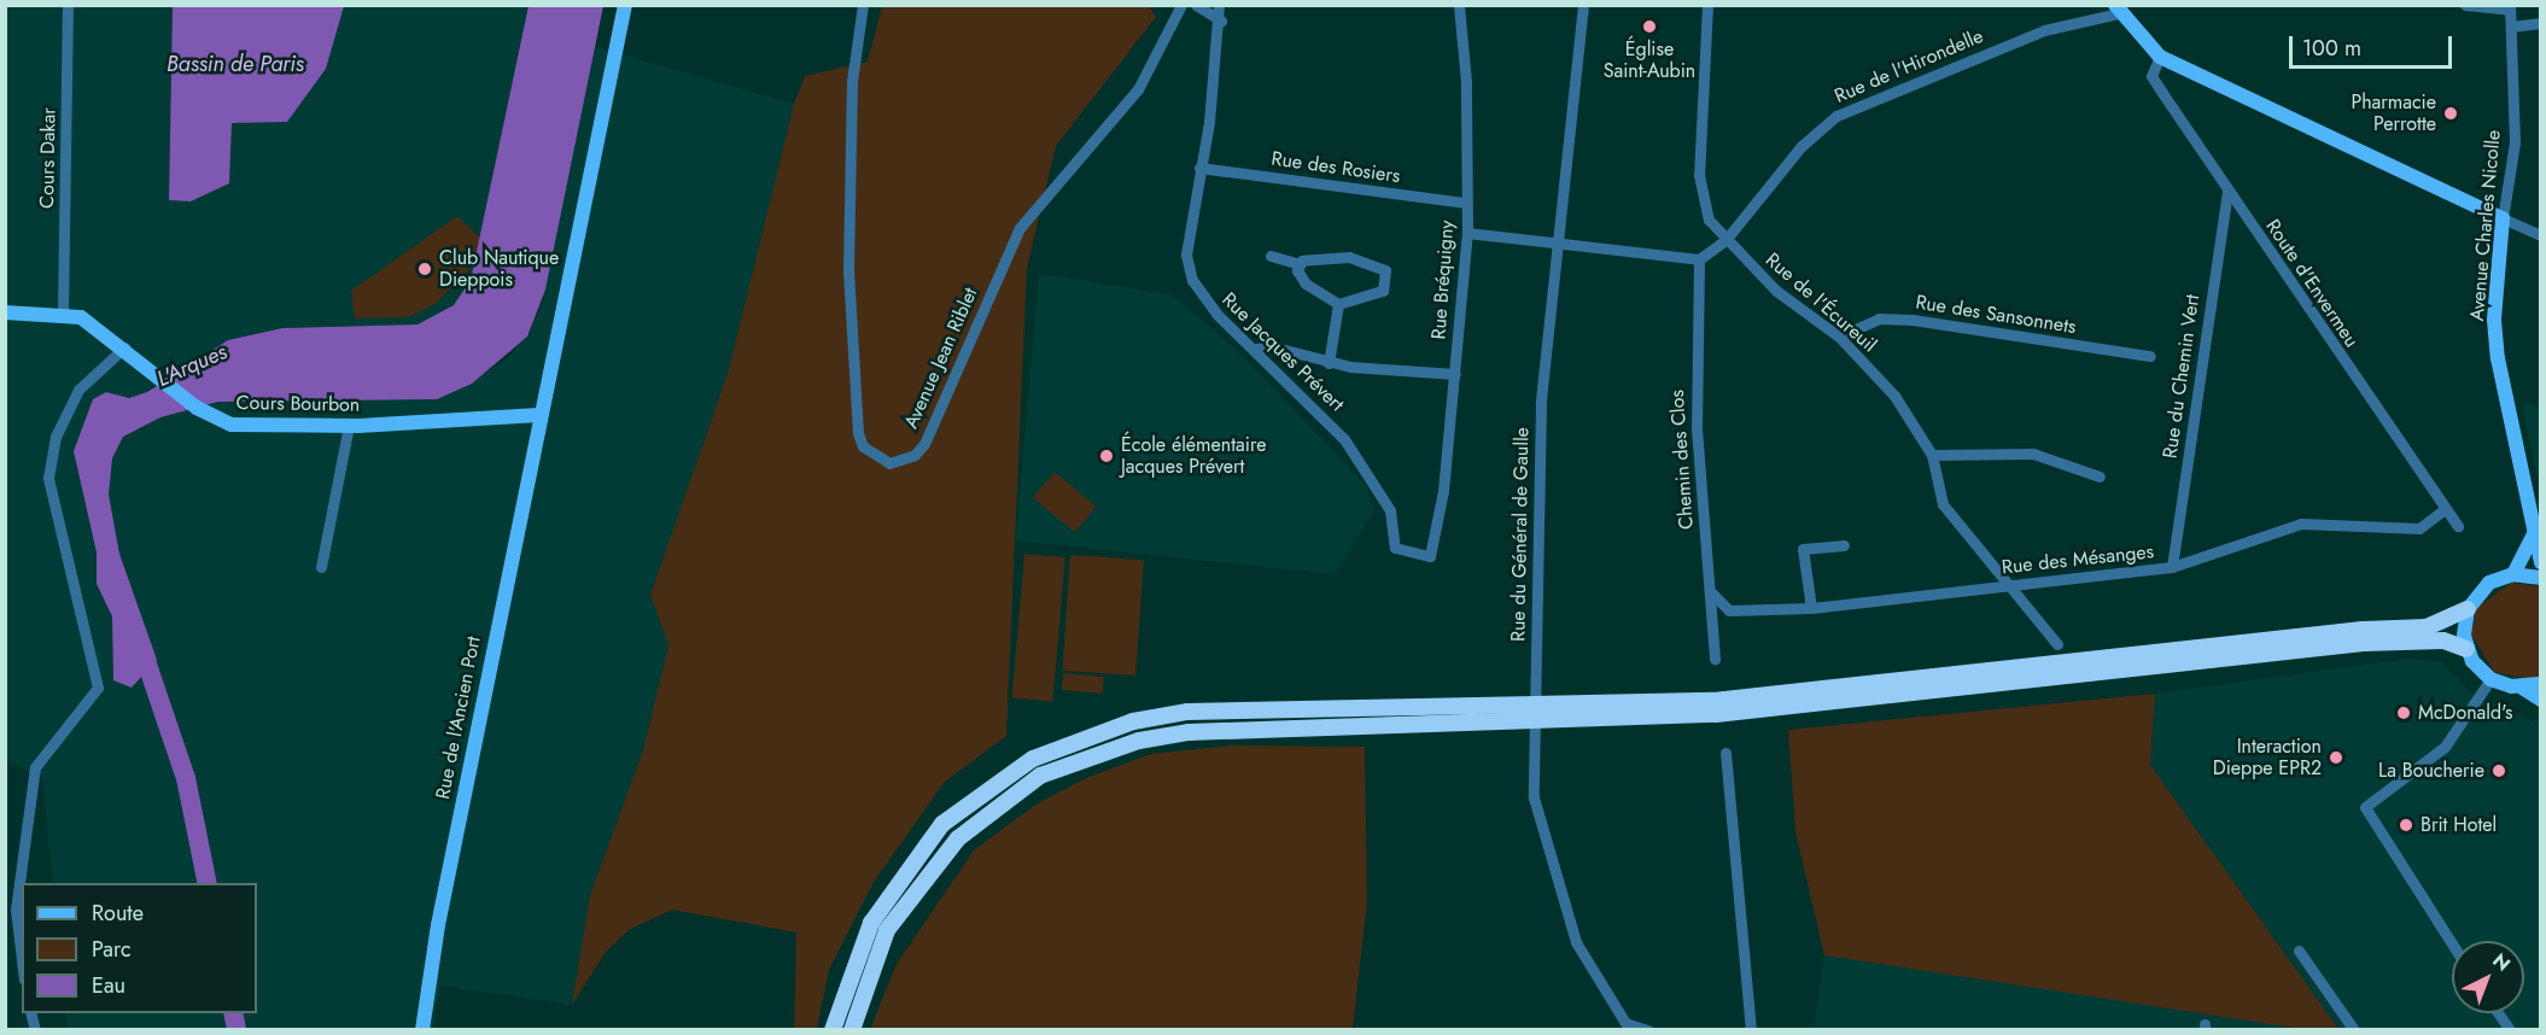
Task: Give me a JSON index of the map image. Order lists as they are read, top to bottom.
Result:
{
  "streets": {
    "main road": ["Avenue Charles Nicolle", "Cours Bourbon", "Rue de l'Ancien Port"],
    "street": [
      "Rue de l'Hirondelle",
      "Cours Dakar",
      "Rue des Rosiers",
      "Rue Bréquigny",
      "Route d'Envermeu",
      "Rue de l'Écureuil",
      "Rue des Sansonnets",
      "Rue Jacques Prévert",
      "Avenue Jean Riblet",
      "Rue du Chemin Vert",
      "Chemin des Clos",
      "Rue du Général de Gaulle",
      "Rue des Mésanges"
    ]
  },
  "crossings": [
    ["Rue de l'Hirondelle", "Rue de l'Écureuil"],
    ["Rue de l'Hirondelle", "Chemin des Clos"],
    ["Cours Dakar", "Cours Bourbon"],
    ["Rue des Rosiers", "Rue Bréquigny"],
    ["Rue des Rosiers", "Rue Jacques Prévert"],
    ["Rue Bréquigny", "Rue Jacques Prévert"],
    ["Route d'Envermeu", "Rue du Chemin Vert"],
    ["Route d'Envermeu", "Rue des Mésanges"],
    ["Rue de l'Écureuil", "Rue des Sansonnets"],
    ["Rue de l'Écureuil", "Rue des Mésanges"],
    ["Rue du Chemin Vert", "Rue des Mésanges"],
    ["Cours Bourbon", "Rue de l'Ancien Port"],
    ["Chemin des Clos", "Rue des Mésanges"]
  ],
  "water": ["Bassin de Paris", "L'Arques"],
  "places": [
    "Église Saint-Aubin",
    "Pharmacie Perrotte",
    "Club Nautique Dieppois",
    "École élémentaire Jacques Prévert",
    "McDonald's",
    "Interaction Dieppe EPR2",
    "La Boucherie",
    "Brit Hotel"
  ],
  "legend": ["Route", "Parc", "Eau"],
  "scale_bar": "100 m",
  "north": "top right"
}
